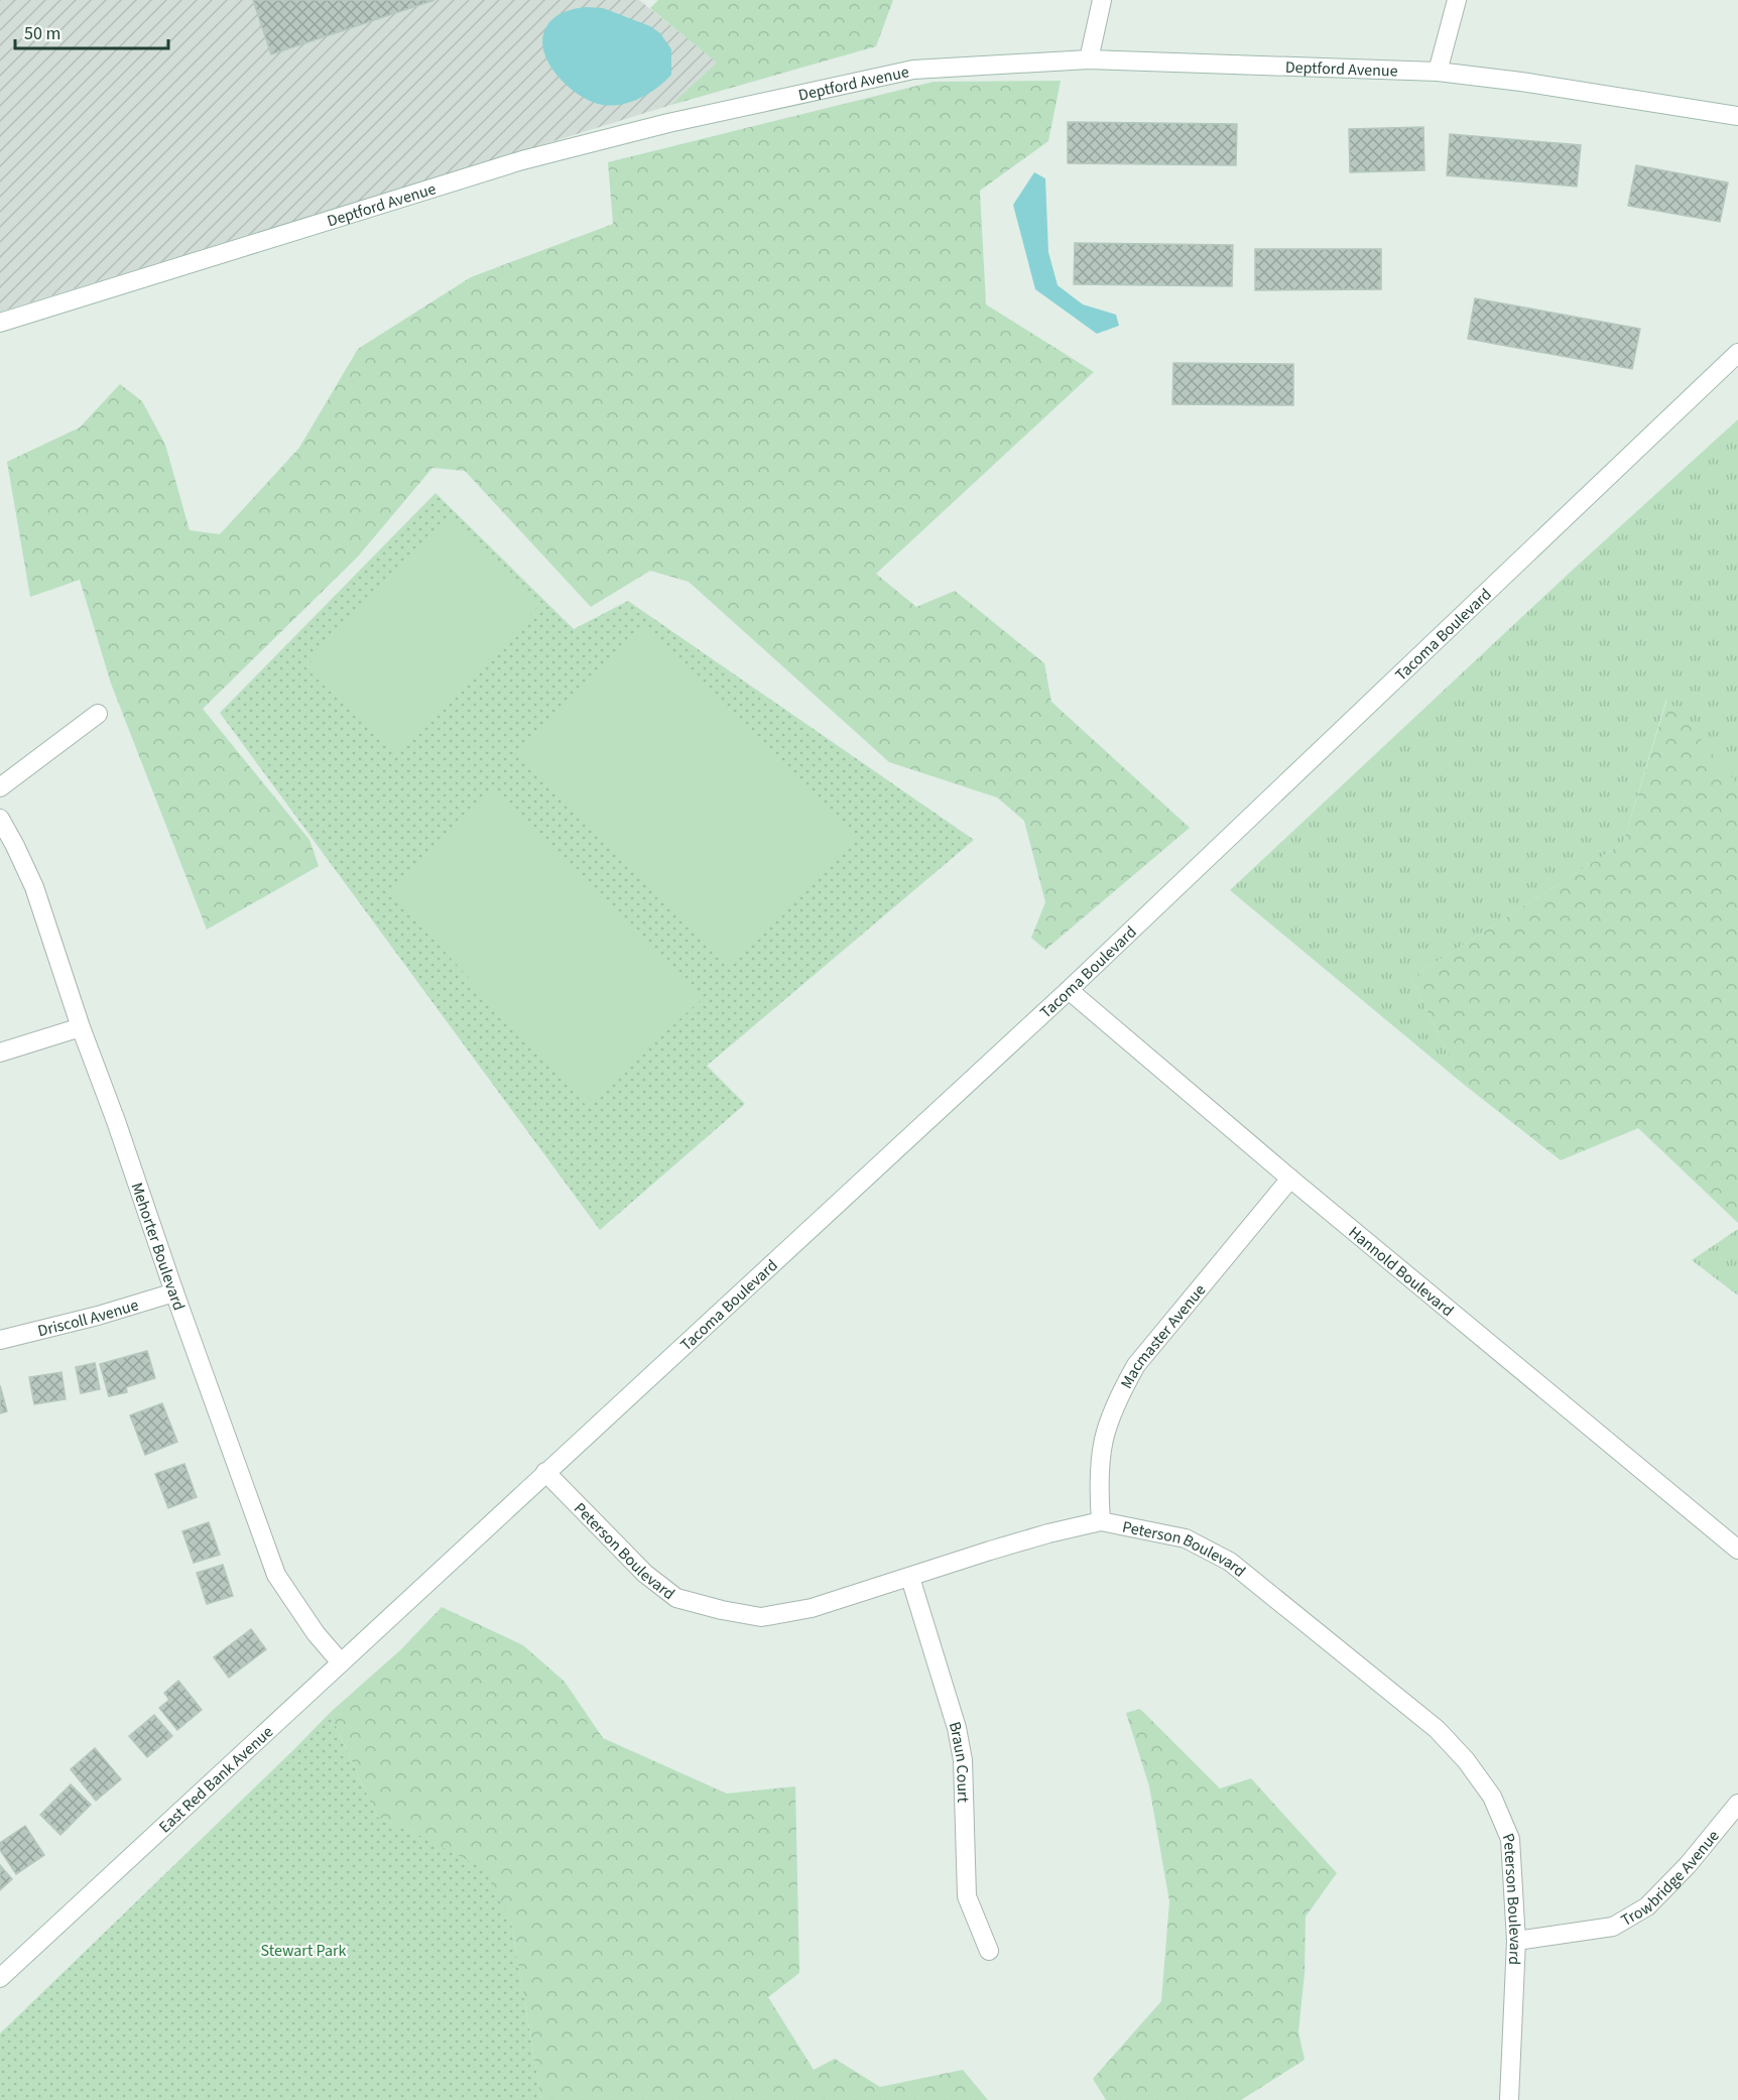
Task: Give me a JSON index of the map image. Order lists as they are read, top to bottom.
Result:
{
  "streets": {
    "street": [
      "Deptford Avenue",
      "Tacoma Boulevard",
      "Mehorter Boulevard",
      "Hannold Boulevard",
      "Driscoll Avenue",
      "Macmaster Avenue",
      "Peterson Boulevard",
      "Braun Court",
      "East Red Bank Avenue",
      "Trowbridge Avenue"
    ]
  },
  "crossings": [
    ["Tacoma Boulevard", "Hannold Boulevard"],
    ["Tacoma Boulevard", "Peterson Boulevard"],
    ["Tacoma Boulevard", "East Red Bank Avenue"],
    ["Mehorter Boulevard", "Driscoll Avenue"],
    ["Mehorter Boulevard", "East Red Bank Avenue"],
    ["Hannold Boulevard", "Macmaster Avenue"],
    ["Macmaster Avenue", "Peterson Boulevard"],
    ["Peterson Boulevard", "Braun Court"],
    ["Peterson Boulevard", "Trowbridge Avenue"]
  ],
  "parks": ["Stewart Park"],
  "scale_bar": "50 m"
}
